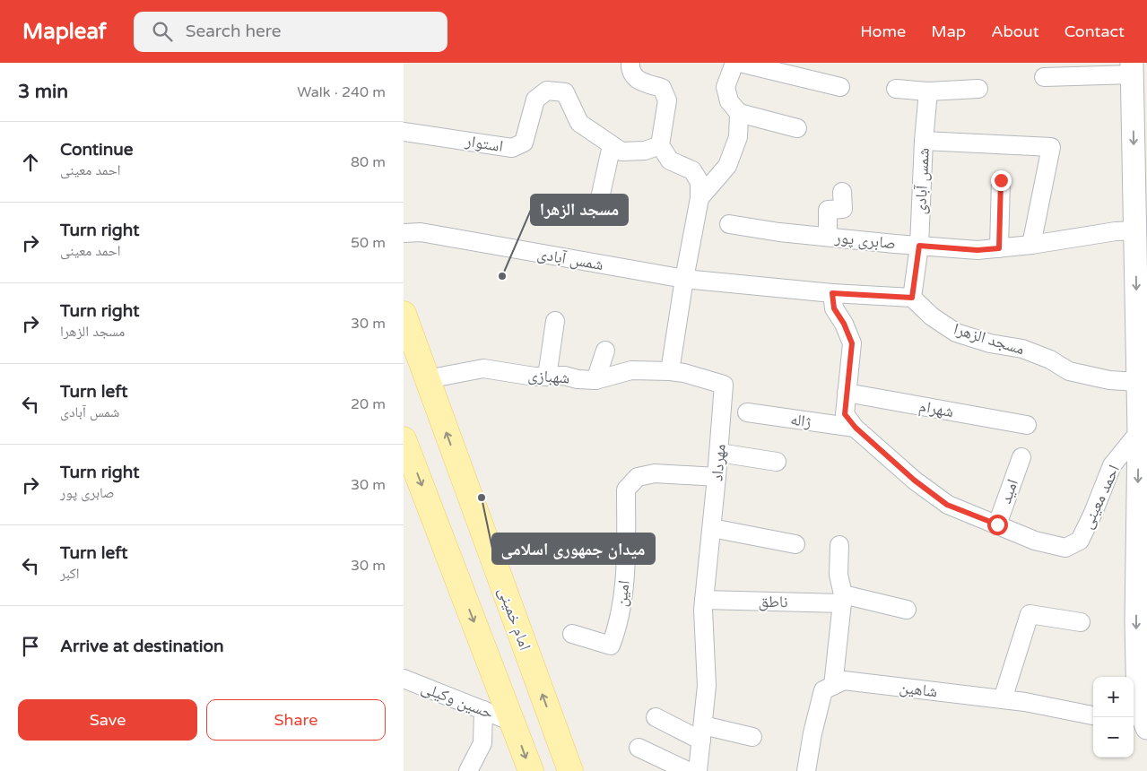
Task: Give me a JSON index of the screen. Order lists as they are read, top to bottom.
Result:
{
  "streets": {
    "main road": ["امام خمینی"],
    "street": [
      "استوار",
      "شمس آبادی",
      "صابری پور",
      "مسجد الزهرا",
      "شهبازی",
      "شهرام",
      "ژاله",
      "مهرداد",
      "امید",
      "احمد معینی",
      "امین",
      "ناطق",
      "شاهین",
      "حسین وکیلی"
    ]
  },
  "crossings": [
    ["شمس آبادی", "صابری پور"],
    ["شمس آبادی", "مسجد الزهرا"],
    ["شهبازی", "مهرداد"],
    ["شهبازی", "امام خمینی"],
    ["شهرام", "احمد معینی"],
    ["ژاله", "احمد معینی"],
    ["مهرداد", "امین"],
    ["مهرداد", "ناطق"],
    ["امید", "احمد معینی"]
  ],
  "places": ["مسجد الزهرا", "میدان جمهوری اسلامی"],
  "page": {
    "header": "Mapleaf",
    "search": "Search here",
    "nav": [
      "Home",
      "Map",
      "About",
      "Contact"
    ],
    "heading": ["3 min", "Walk · 240 m"],
    "list": [
      ["Continue", "احمد معینی", "80 m"],
      ["Turn right", "احمد معینی", "50 m"],
      ["Turn right", "مسجد الزهرا", "30 m"],
      ["Turn left", "شمس آبادی", "20 m"],
      ["Turn right", "صابری پور", "30 m"],
      ["Turn left", "اکبر", "30 m"],
      "Arrive at destination"
    ],
    "map_buttons": ["+", "−"],
    "buttons": ["Save", "Share"]
  }
}
